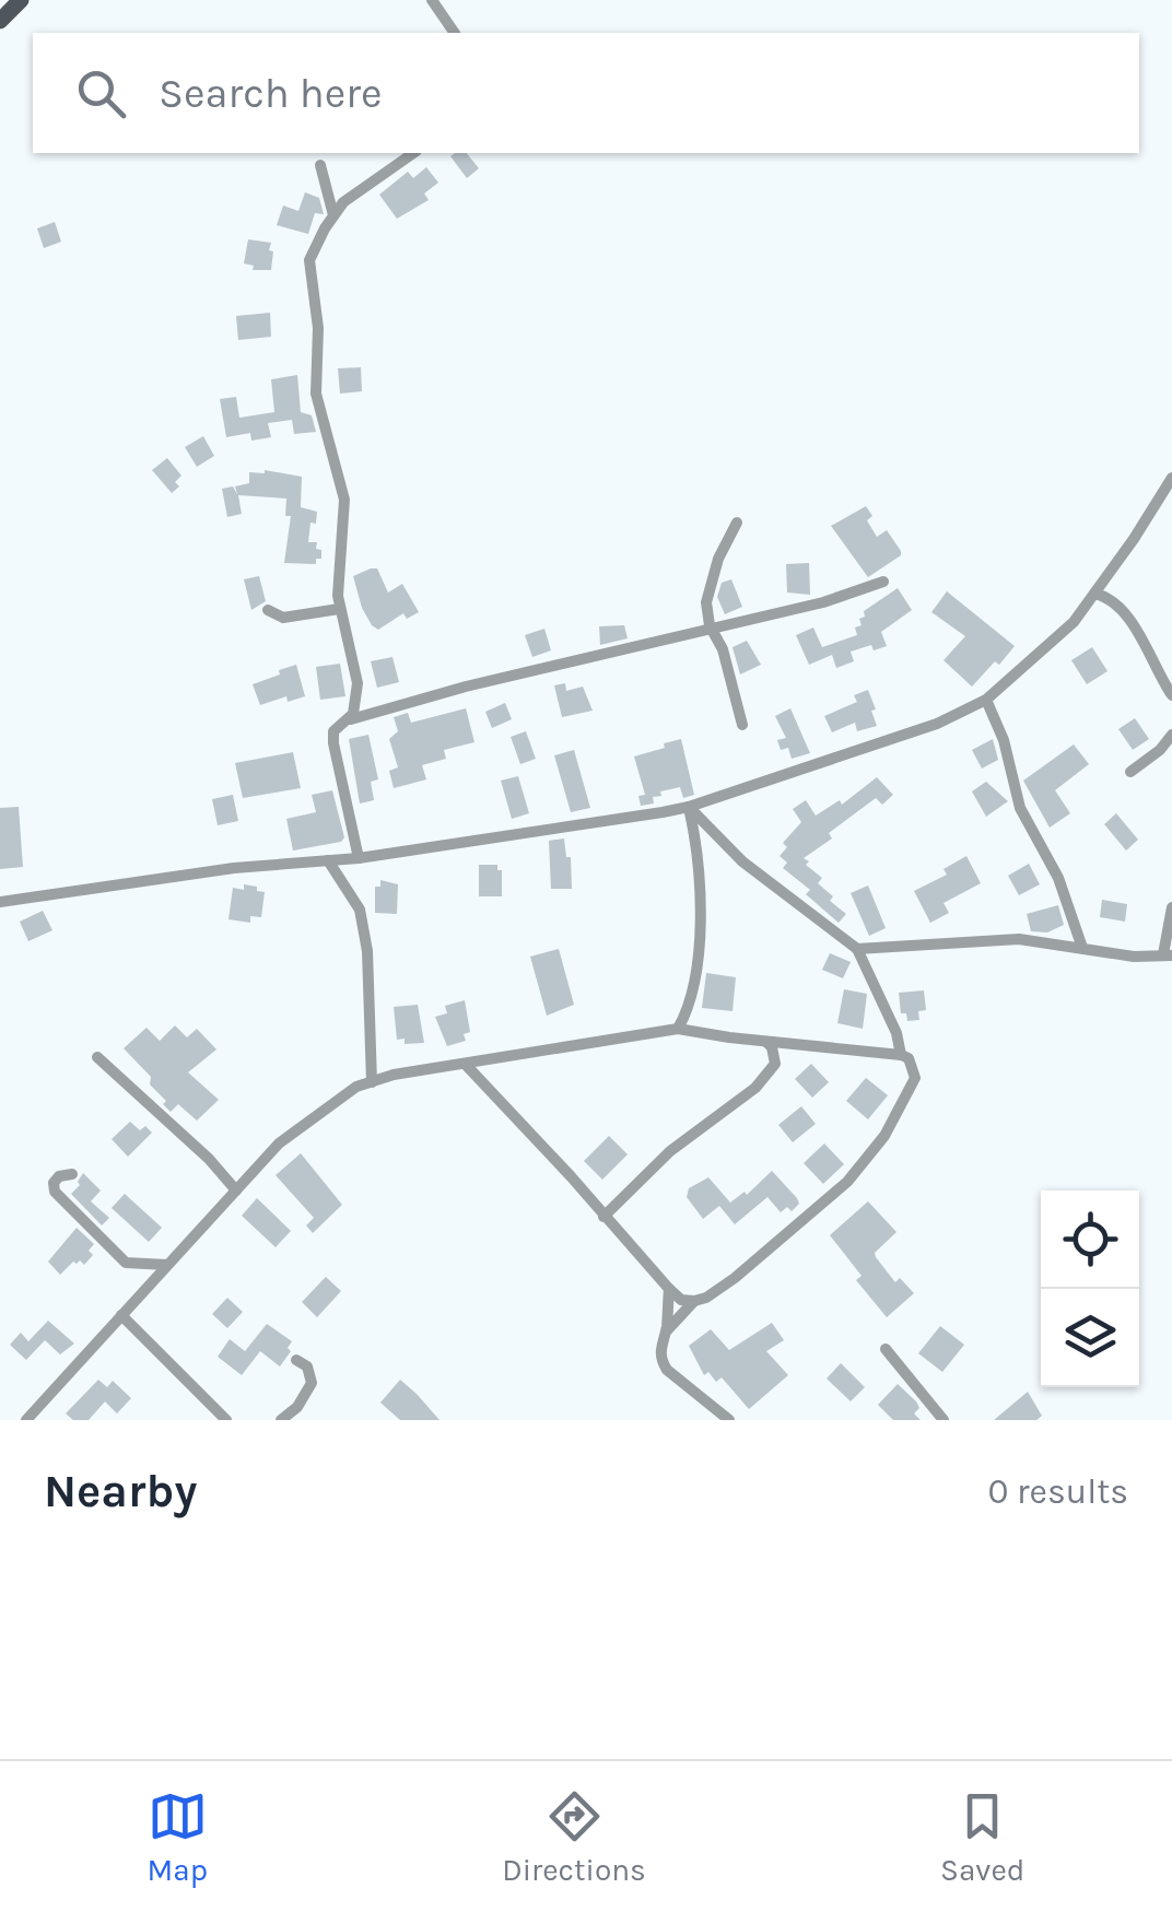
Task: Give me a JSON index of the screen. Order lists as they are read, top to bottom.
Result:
{
  "page": {
    "search": "Search here",
    "heading": ["Nearby", "0 results"],
    "nav": ["Map", "Directions", "Saved"]
  }
}
